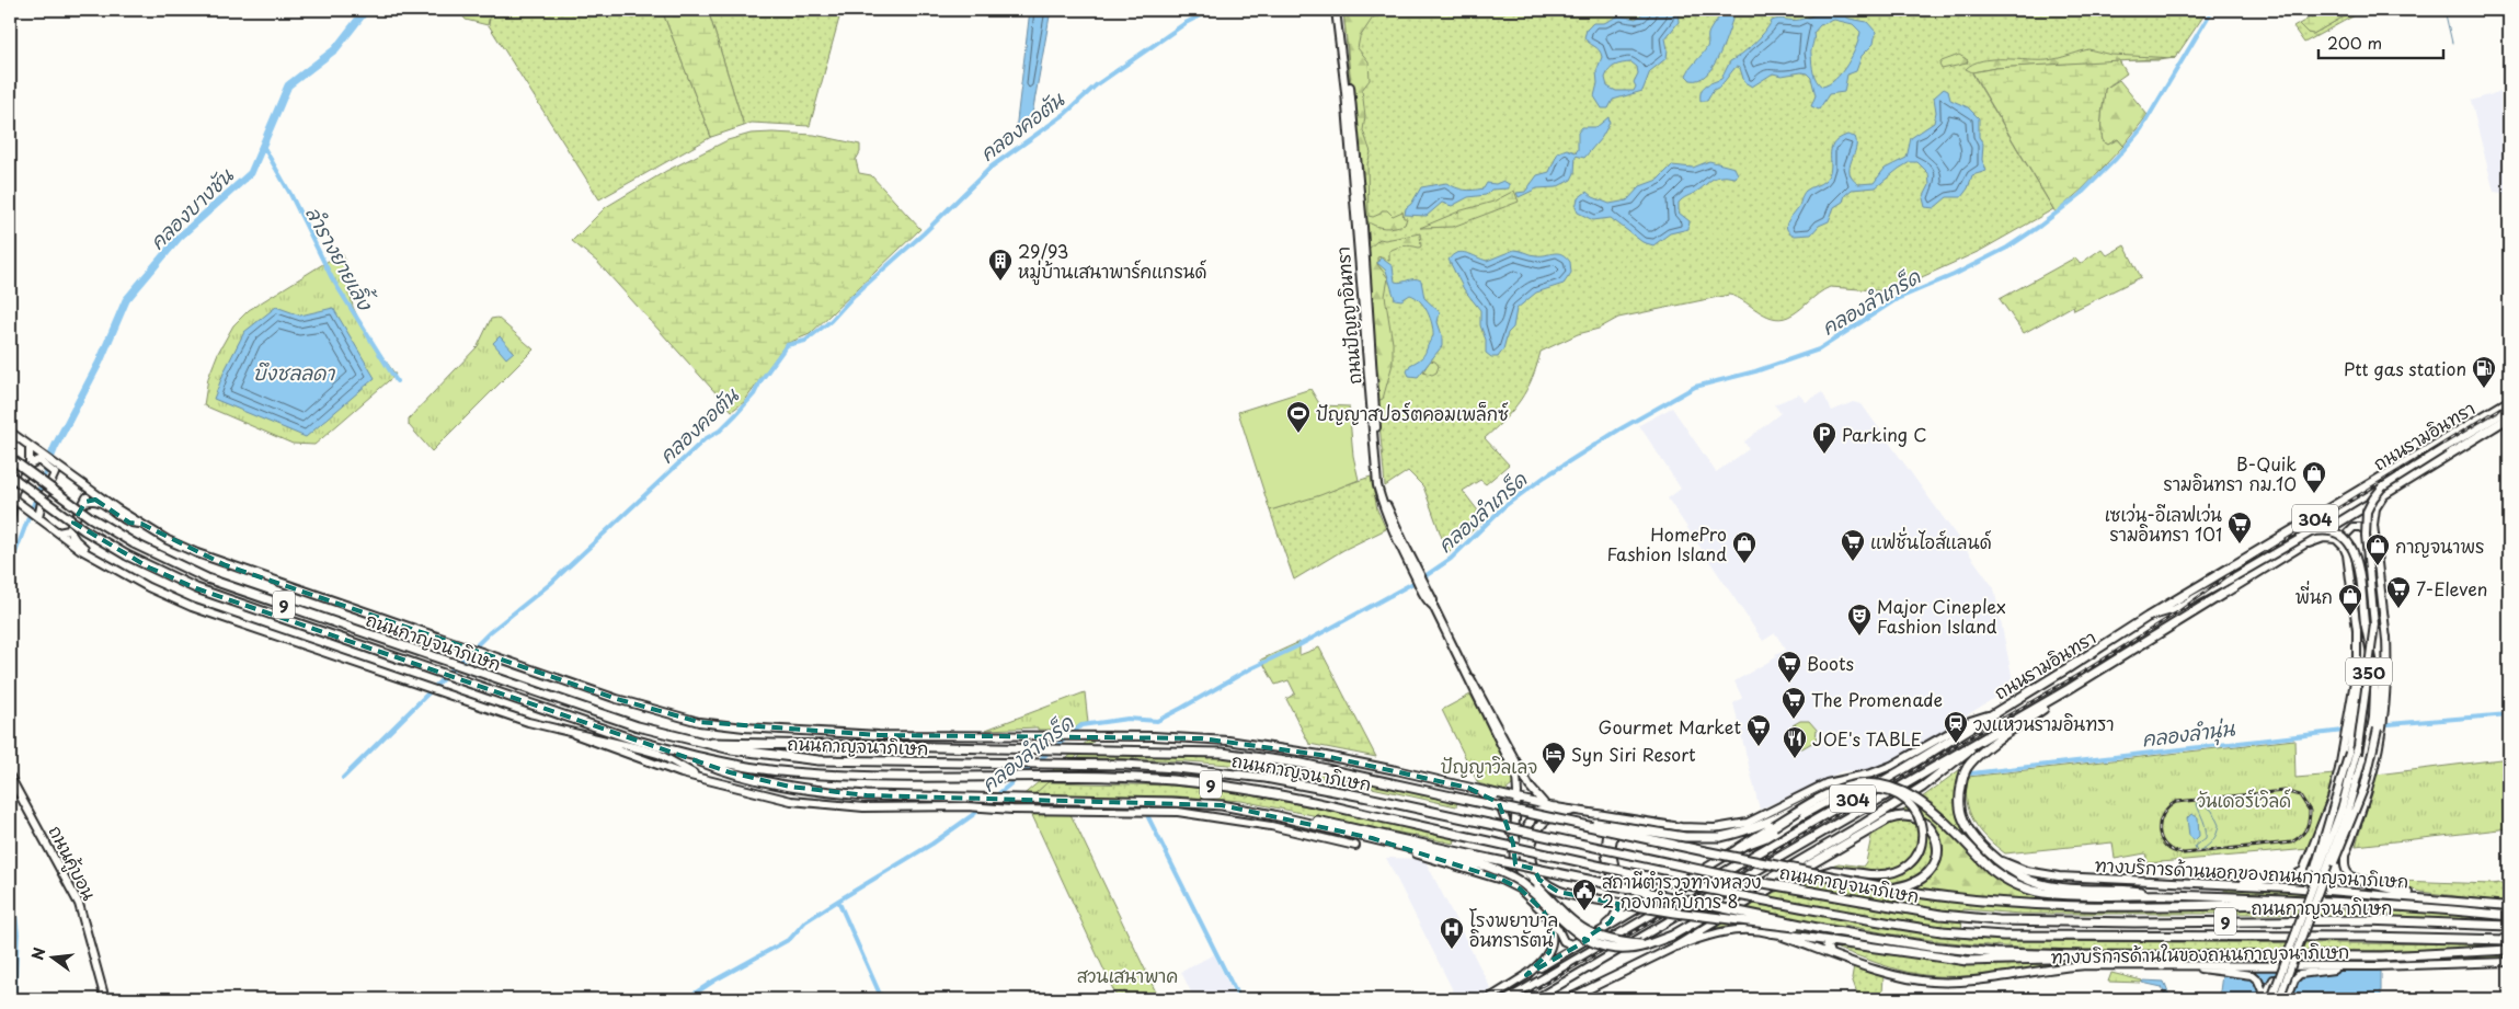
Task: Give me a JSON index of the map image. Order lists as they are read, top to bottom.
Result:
{
  "streets": {
    "highway": [
      "ถนนรามอินทรา",
      "304",
      "9",
      "ถนนกาญจนาภิเษก"
    ],
    "main road": [
      "ถนนปัญญาอินทรา",
      "350",
      "ถนนคู้บอน",
      "ทางบริการด้านนอกของถนนกาญจนาภิเษก",
      "ทางบริการด้านในของถนนกาญจนาภิเษก"
    ]
  },
  "crossings": [
    ["ถนนรามอินทรา", "350"]
  ],
  "water": [
    "คลองคอตัน",
    "คลองบางชัน",
    "ลำรางยายเลิ้ง",
    "คลองลำเกร็ด",
    "บึงชลลดา",
    "คลองลำนุ่น"
  ],
  "parks": ["ปัญญาวิลเลจ", "วันเดอร์เวิลด์", "สวนเสนาพาค"],
  "places": {
    "building": ["29/93 หมู่บ้านเสนาพาร์คแกรนด์"],
    "fuel station": ["Ptt gas station"],
    "sports": ["ปัญญาสปอร์ตคอมเพล็กซ์"],
    "parking": ["Parking C"],
    "shop": [
      "B-Quik รามอินทรา กม.10",
      "HomePro Fashion Island",
      "กาญจนาพร",
      "พี่นก"
    ],
    "supermarket": [
      "เซเว่น-อีเลฟเว่น รามอินทรา 101",
      "แฟชั่นไอส์แลนด์",
      "7-Eleven",
      "Boots",
      "The Promenade",
      "Gourmet Market"
    ],
    "theatre": ["Major Cineplex Fashion Island"],
    "station": ["วงแหวนรามอินทรา"],
    "restaurant": ["JOE's TABLE"],
    "hotel": ["Syn Siri Resort"],
    "public building": ["สถานีตำรวจทางหลวง 2 กองกำกับการ 8"],
    "hospital": ["โรงพยาบาล อินทรารัตน์"]
  },
  "scale_bar": "200 m",
  "north": "left"
}
